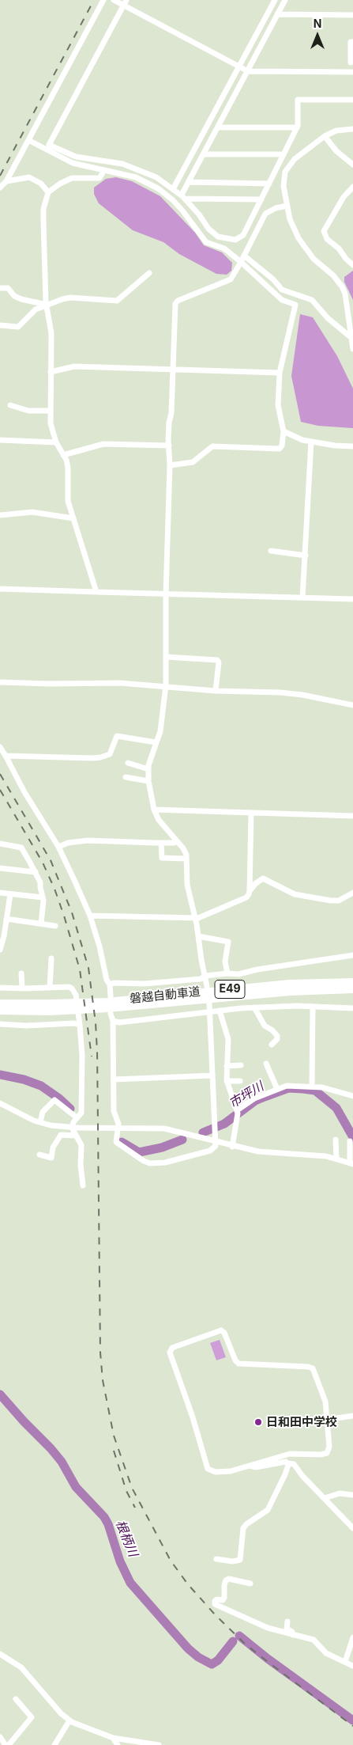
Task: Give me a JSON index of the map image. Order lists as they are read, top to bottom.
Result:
{
  "streets": {
    "highway": ["E49", "磐越自動車道"]
  },
  "water": ["市坪川", "根柄川"],
  "places": ["日和田中学校"],
  "north": "top"
}
